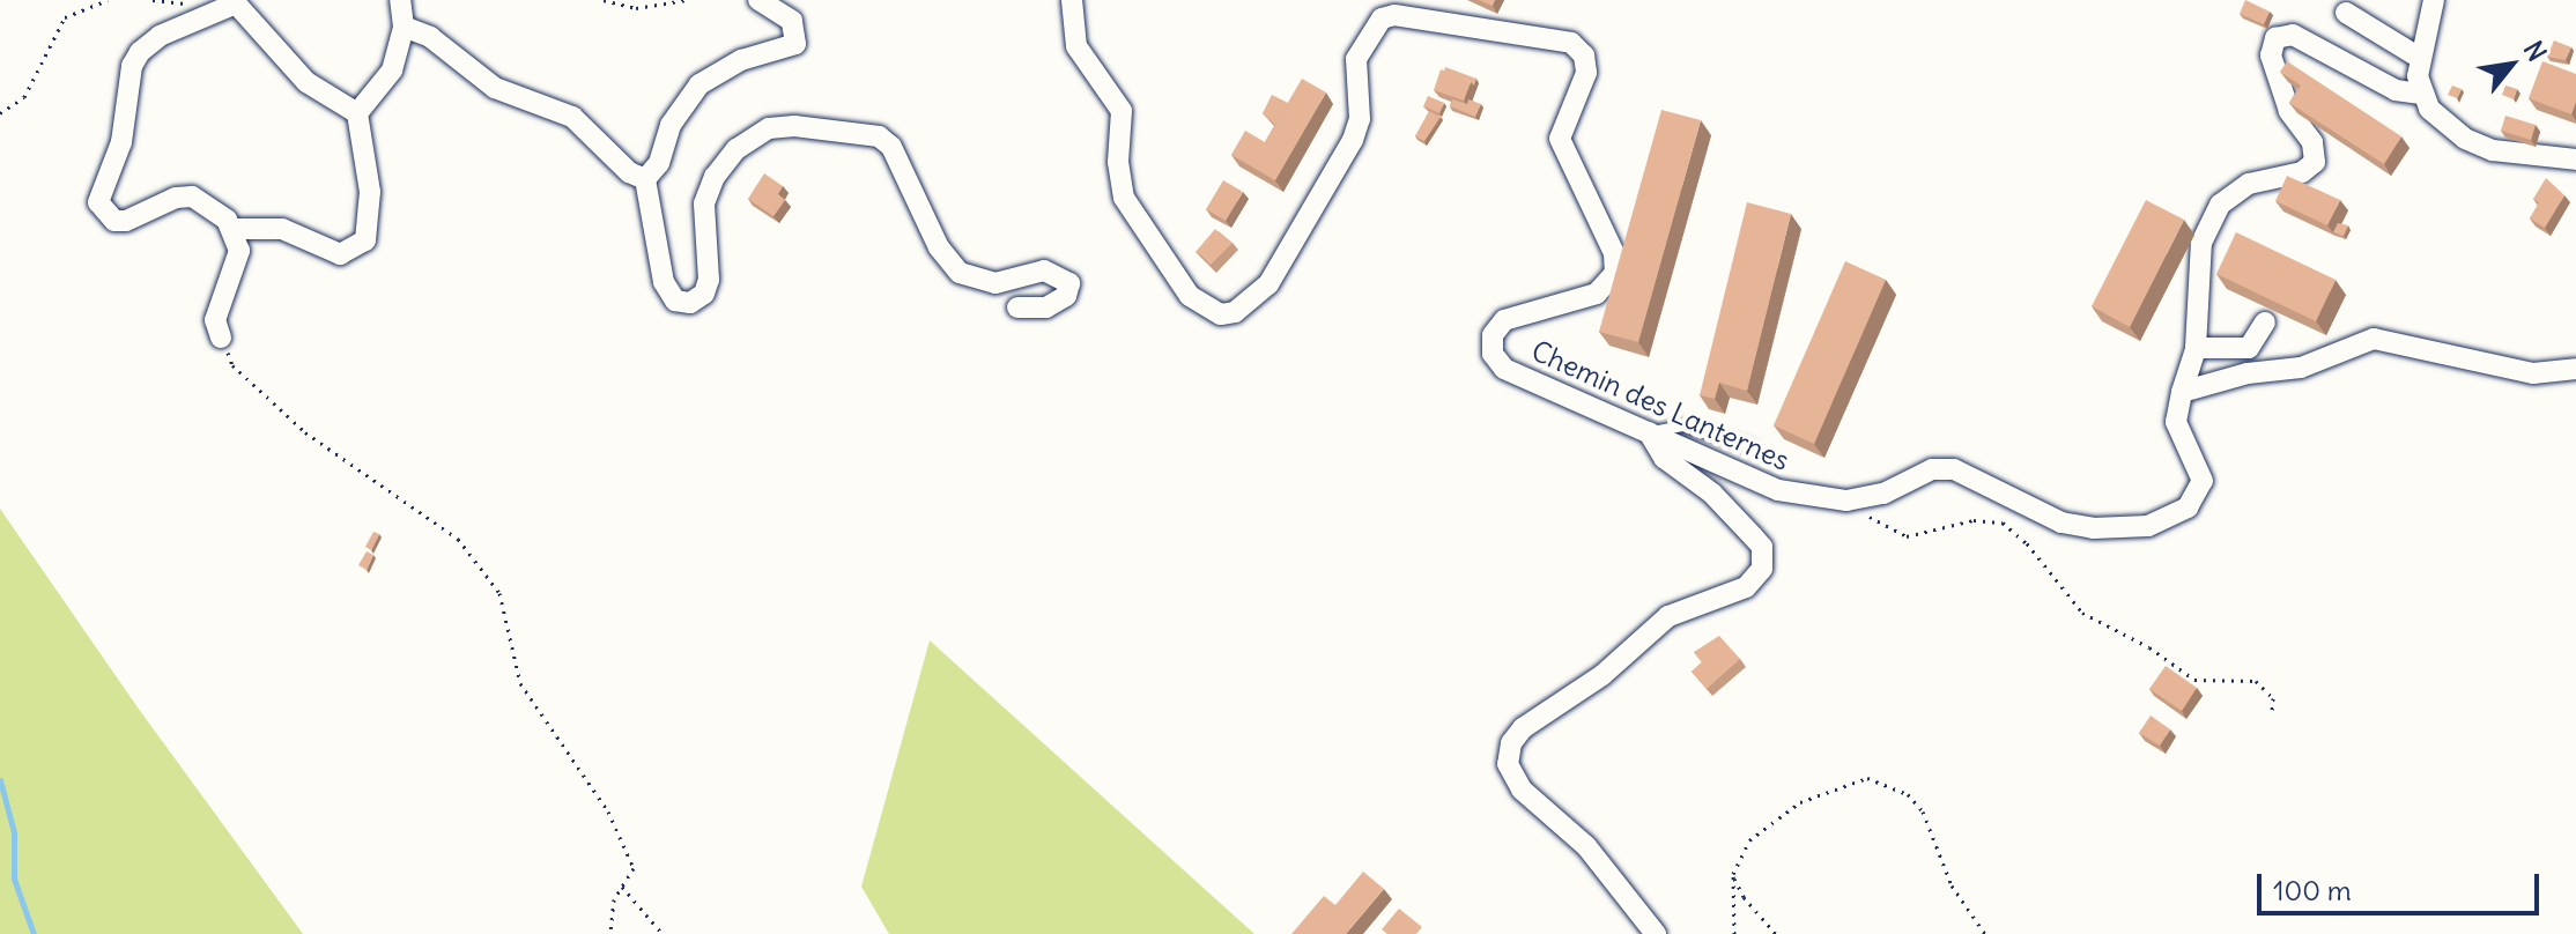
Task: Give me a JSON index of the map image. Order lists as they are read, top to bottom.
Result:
{
  "streets": {
    "street": ["Chemin des Lanternes"]
  },
  "scale_bar": "100 m",
  "north": "top right"
}
